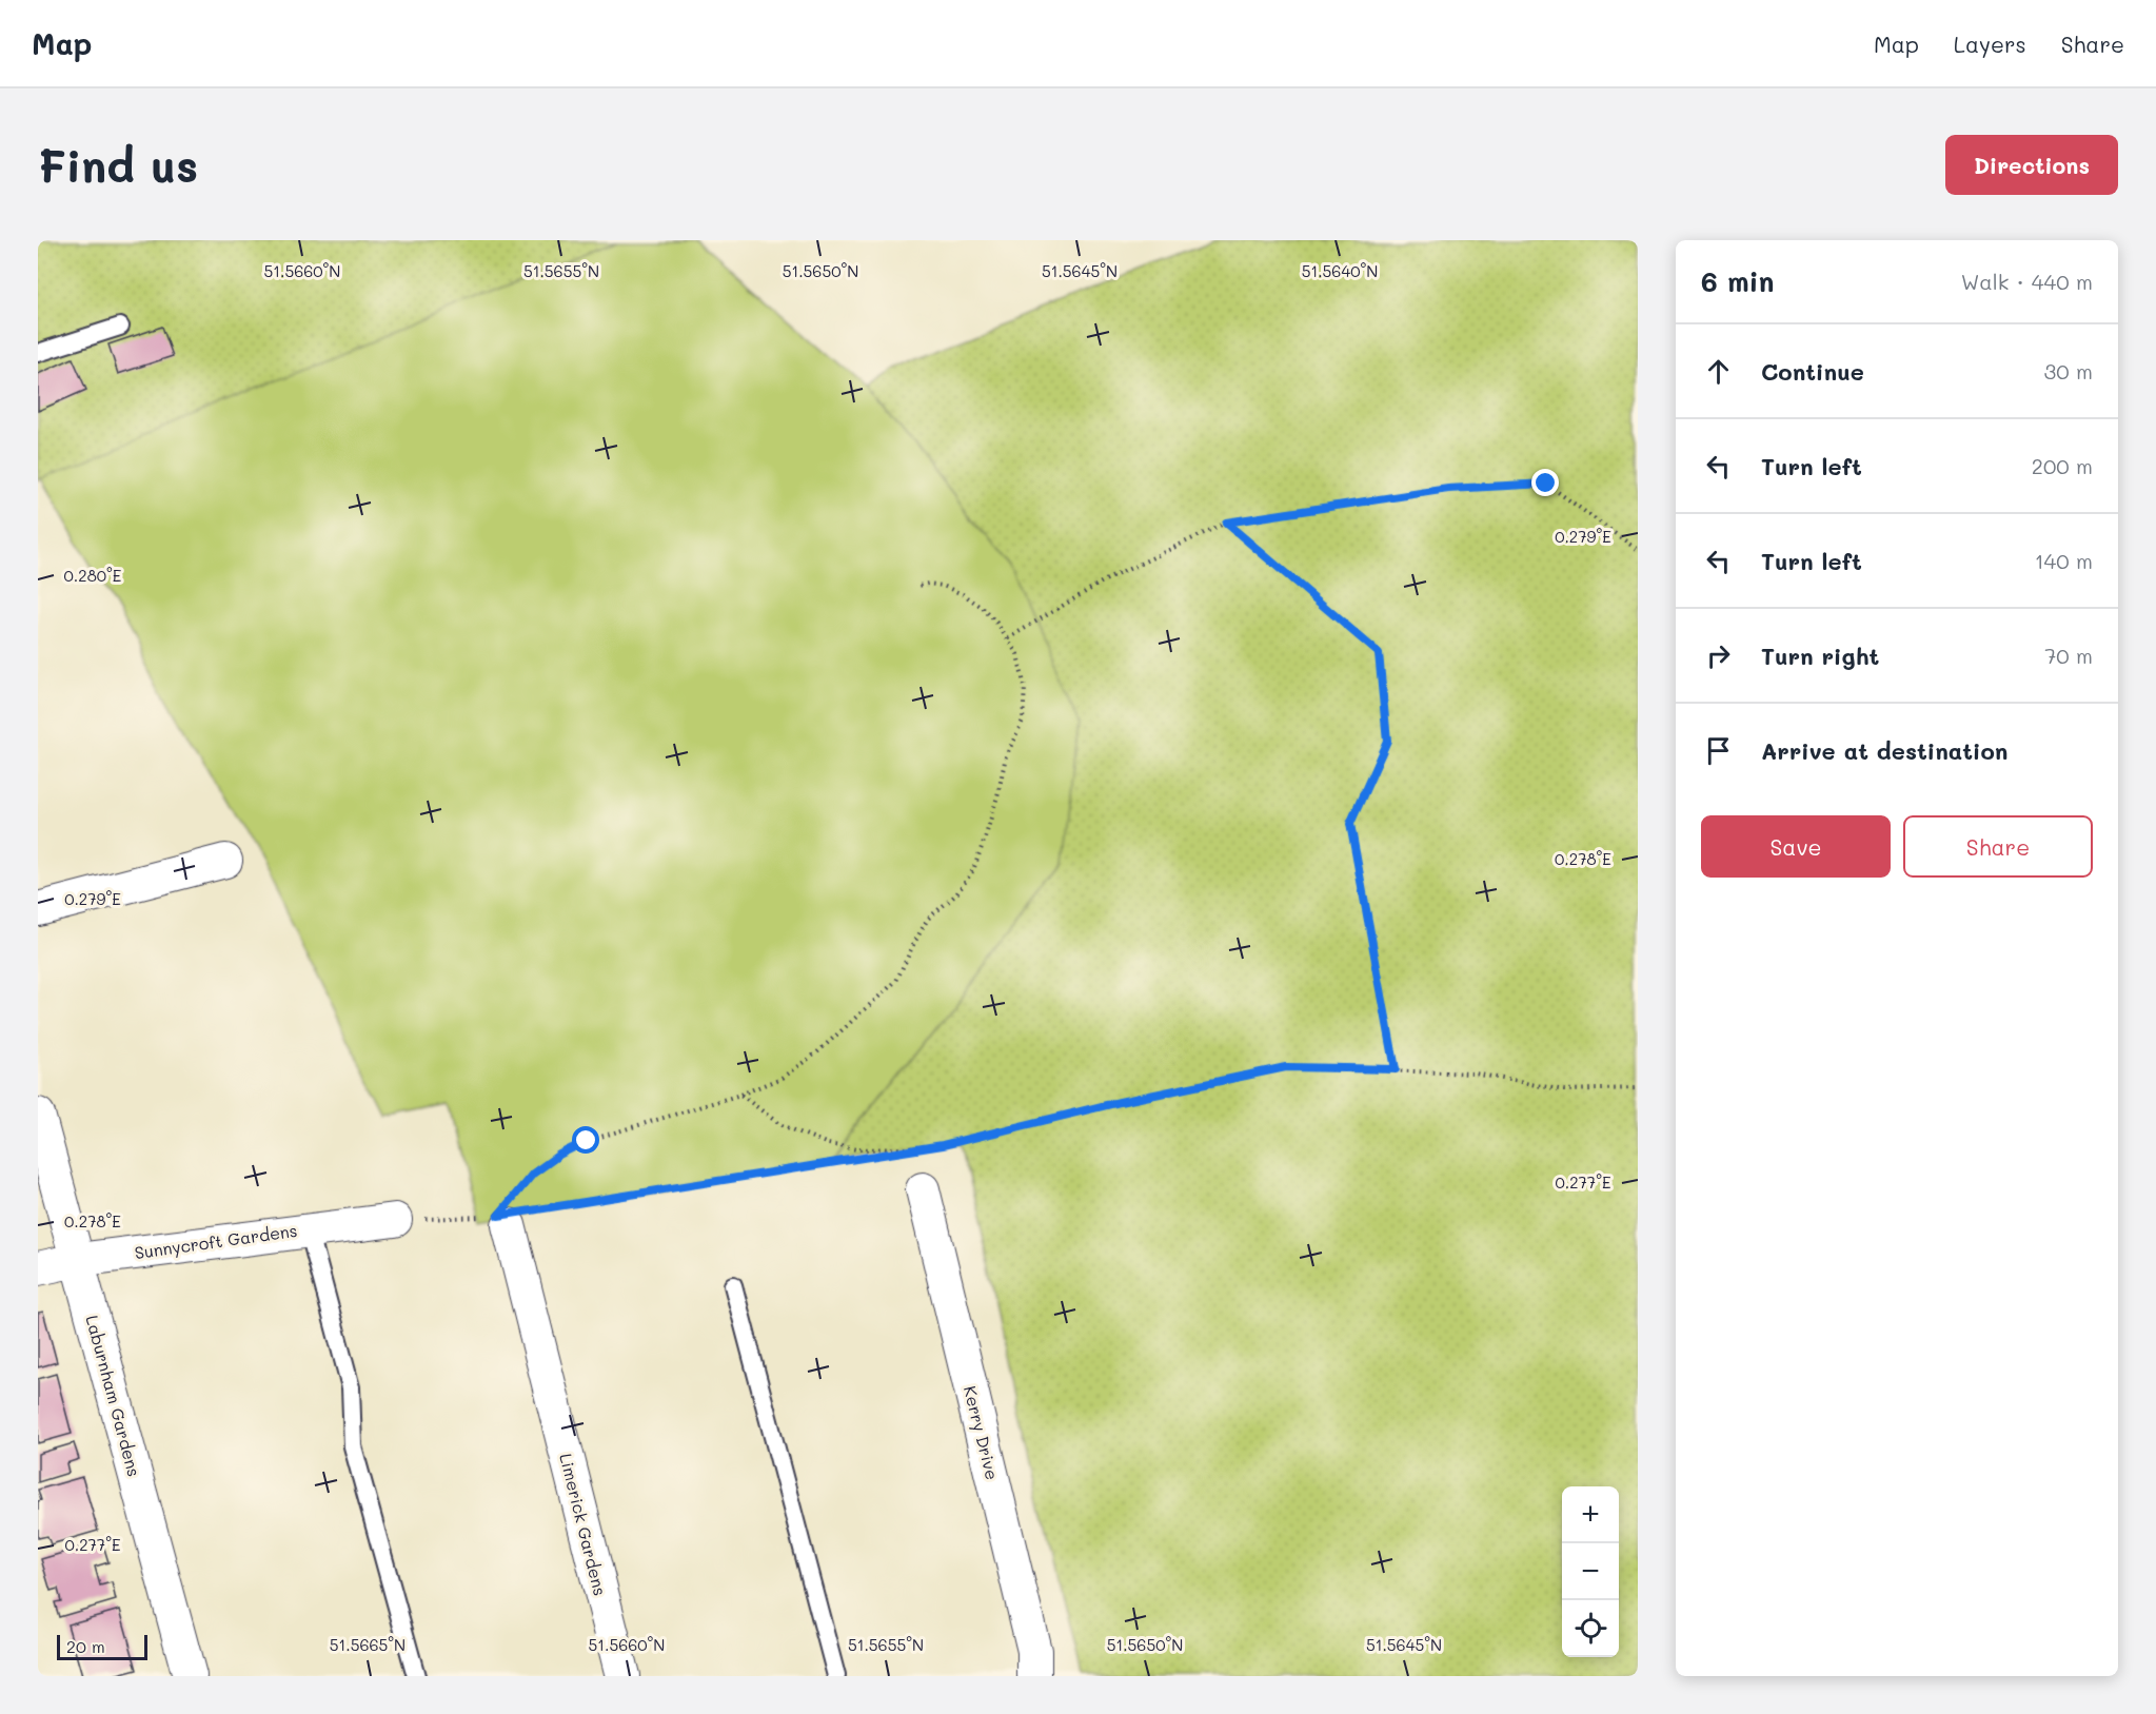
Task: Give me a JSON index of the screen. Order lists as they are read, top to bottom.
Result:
{
  "streets": {
    "street": [
      "Sunnycroft Gardens",
      "Laburnham Gardens",
      "Kerry Drive",
      "Limerick Gardens"
    ]
  },
  "crossings": [
    ["Sunnycroft Gardens", "Laburnham Gardens"]
  ],
  "scale_bar": "20 m",
  "page": {
    "header": "Map",
    "nav": ["Map", "Layers", "Share"],
    "buttons": [
      "Directions",
      ["Save", "Share"]
    ],
    "title": "Find us",
    "heading": ["6 min", "Walk · 440 m"],
    "list": [
      ["Continue", "30 m"],
      ["Turn left", "200 m"],
      ["Turn left", "140 m"],
      ["Turn right", "70 m"],
      "Arrive at destination"
    ],
    "map_buttons": ["+", "−"],
    "scale": "20 m"
  },
  "coordinates": [
    "51.5660°N",
    "51.5655°N",
    "51.5650°N",
    "51.5645°N",
    "51.5640°N",
    "0.279°E",
    "0.280°E",
    "0.278°E",
    "0.277°E",
    "51.5665°N"
  ]
}
